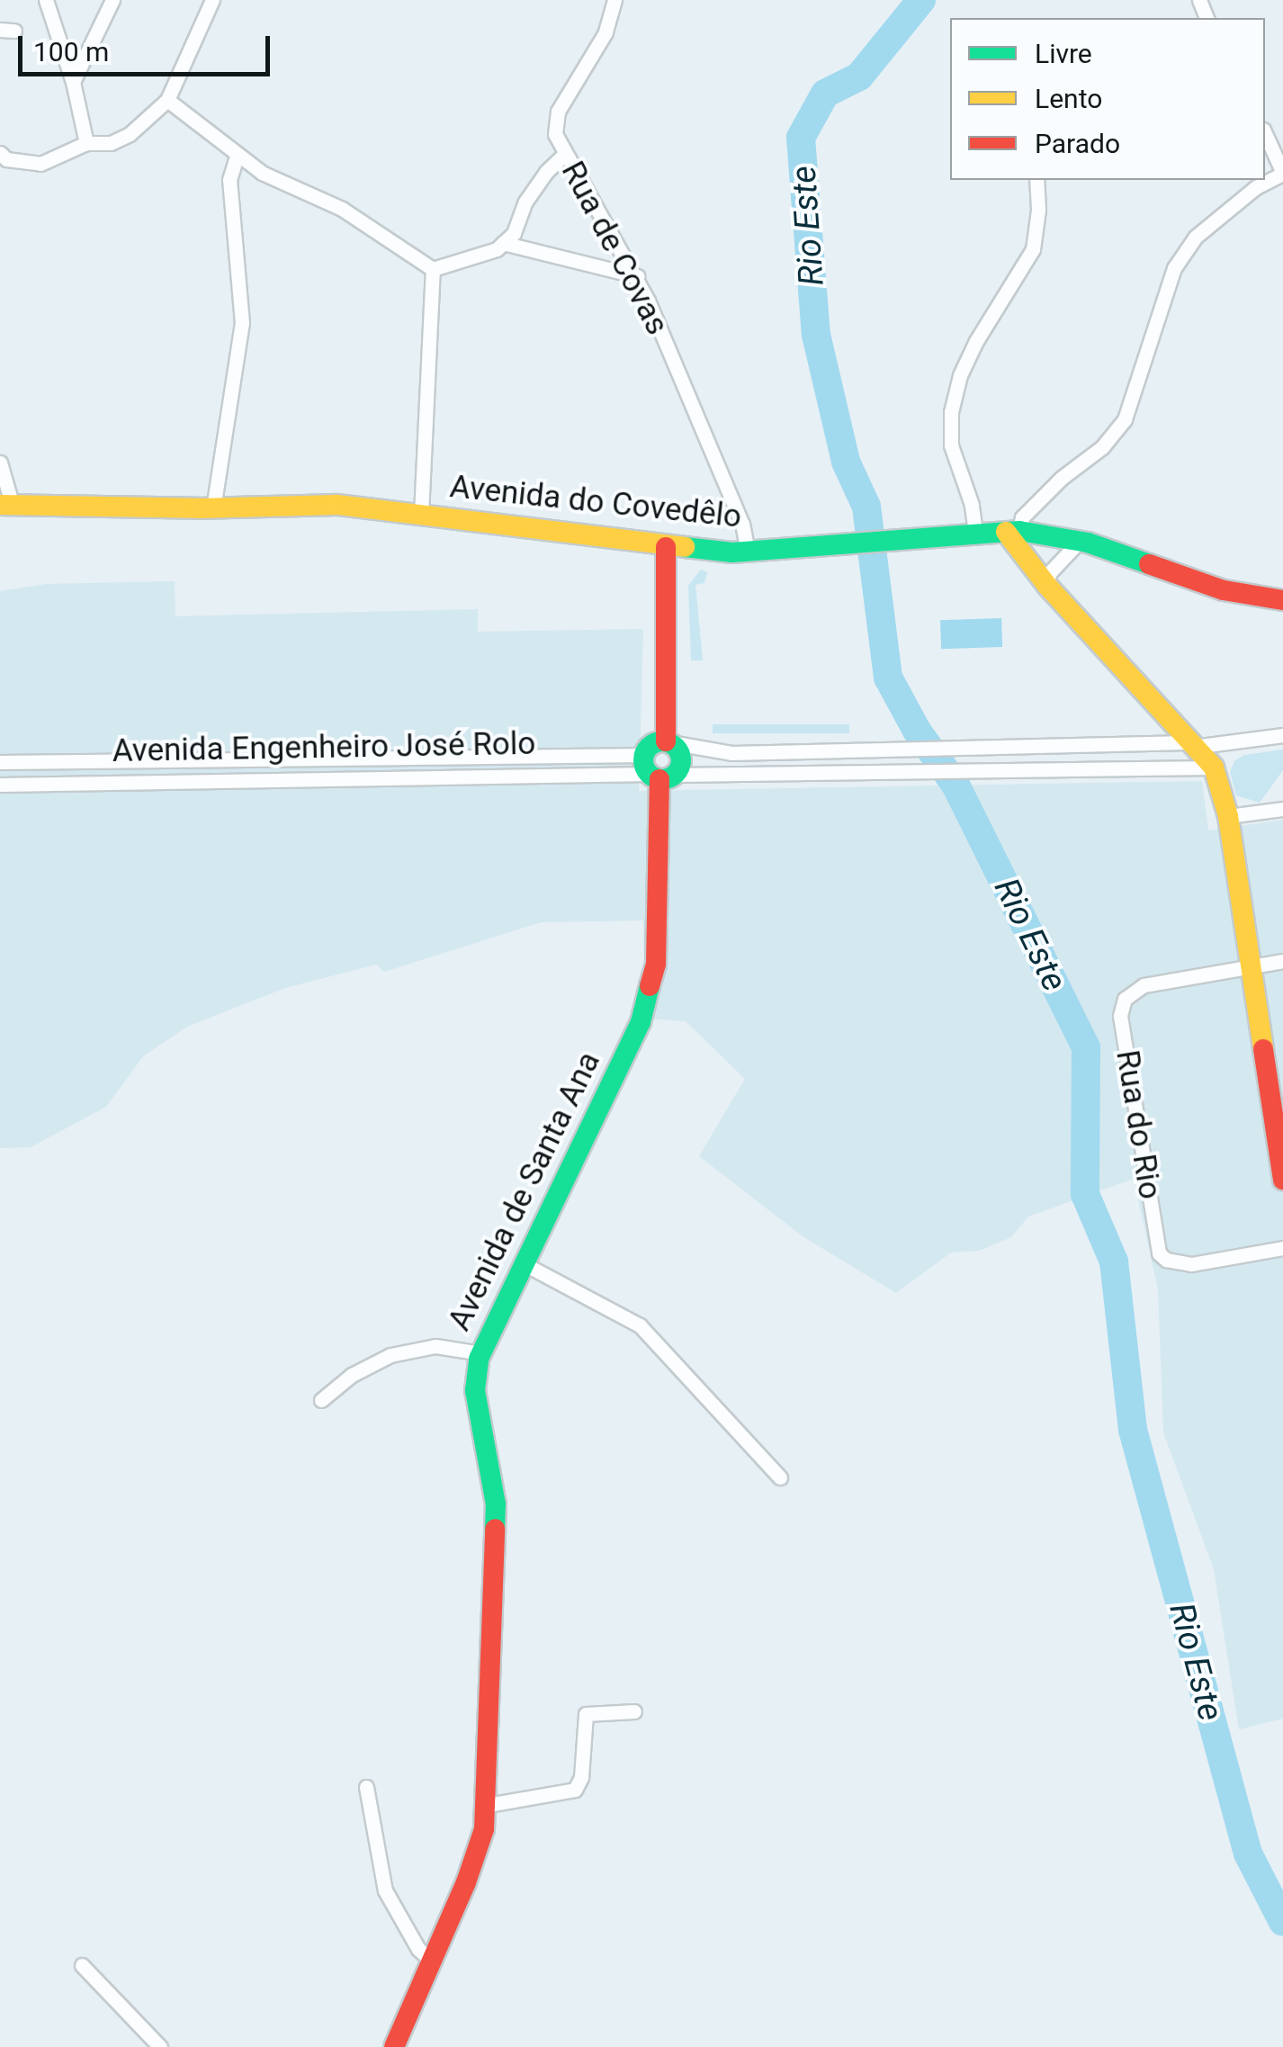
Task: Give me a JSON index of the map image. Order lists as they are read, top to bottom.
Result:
{
  "streets": {
    "street": [
      "Rua de Covas",
      "Avenida do Covedêlo",
      "Avenida Engenheiro José Rolo",
      "Rua do Rio",
      "Avenida de Santa Ana"
    ]
  },
  "crossings": [
    ["Rua de Covas", "Avenida do Covedêlo"],
    ["Avenida Engenheiro José Rolo", "Avenida de Santa Ana"]
  ],
  "water": ["Rio Este"],
  "legend": ["Livre", "Lento", "Parado"],
  "scale_bar": "100 m"
}
